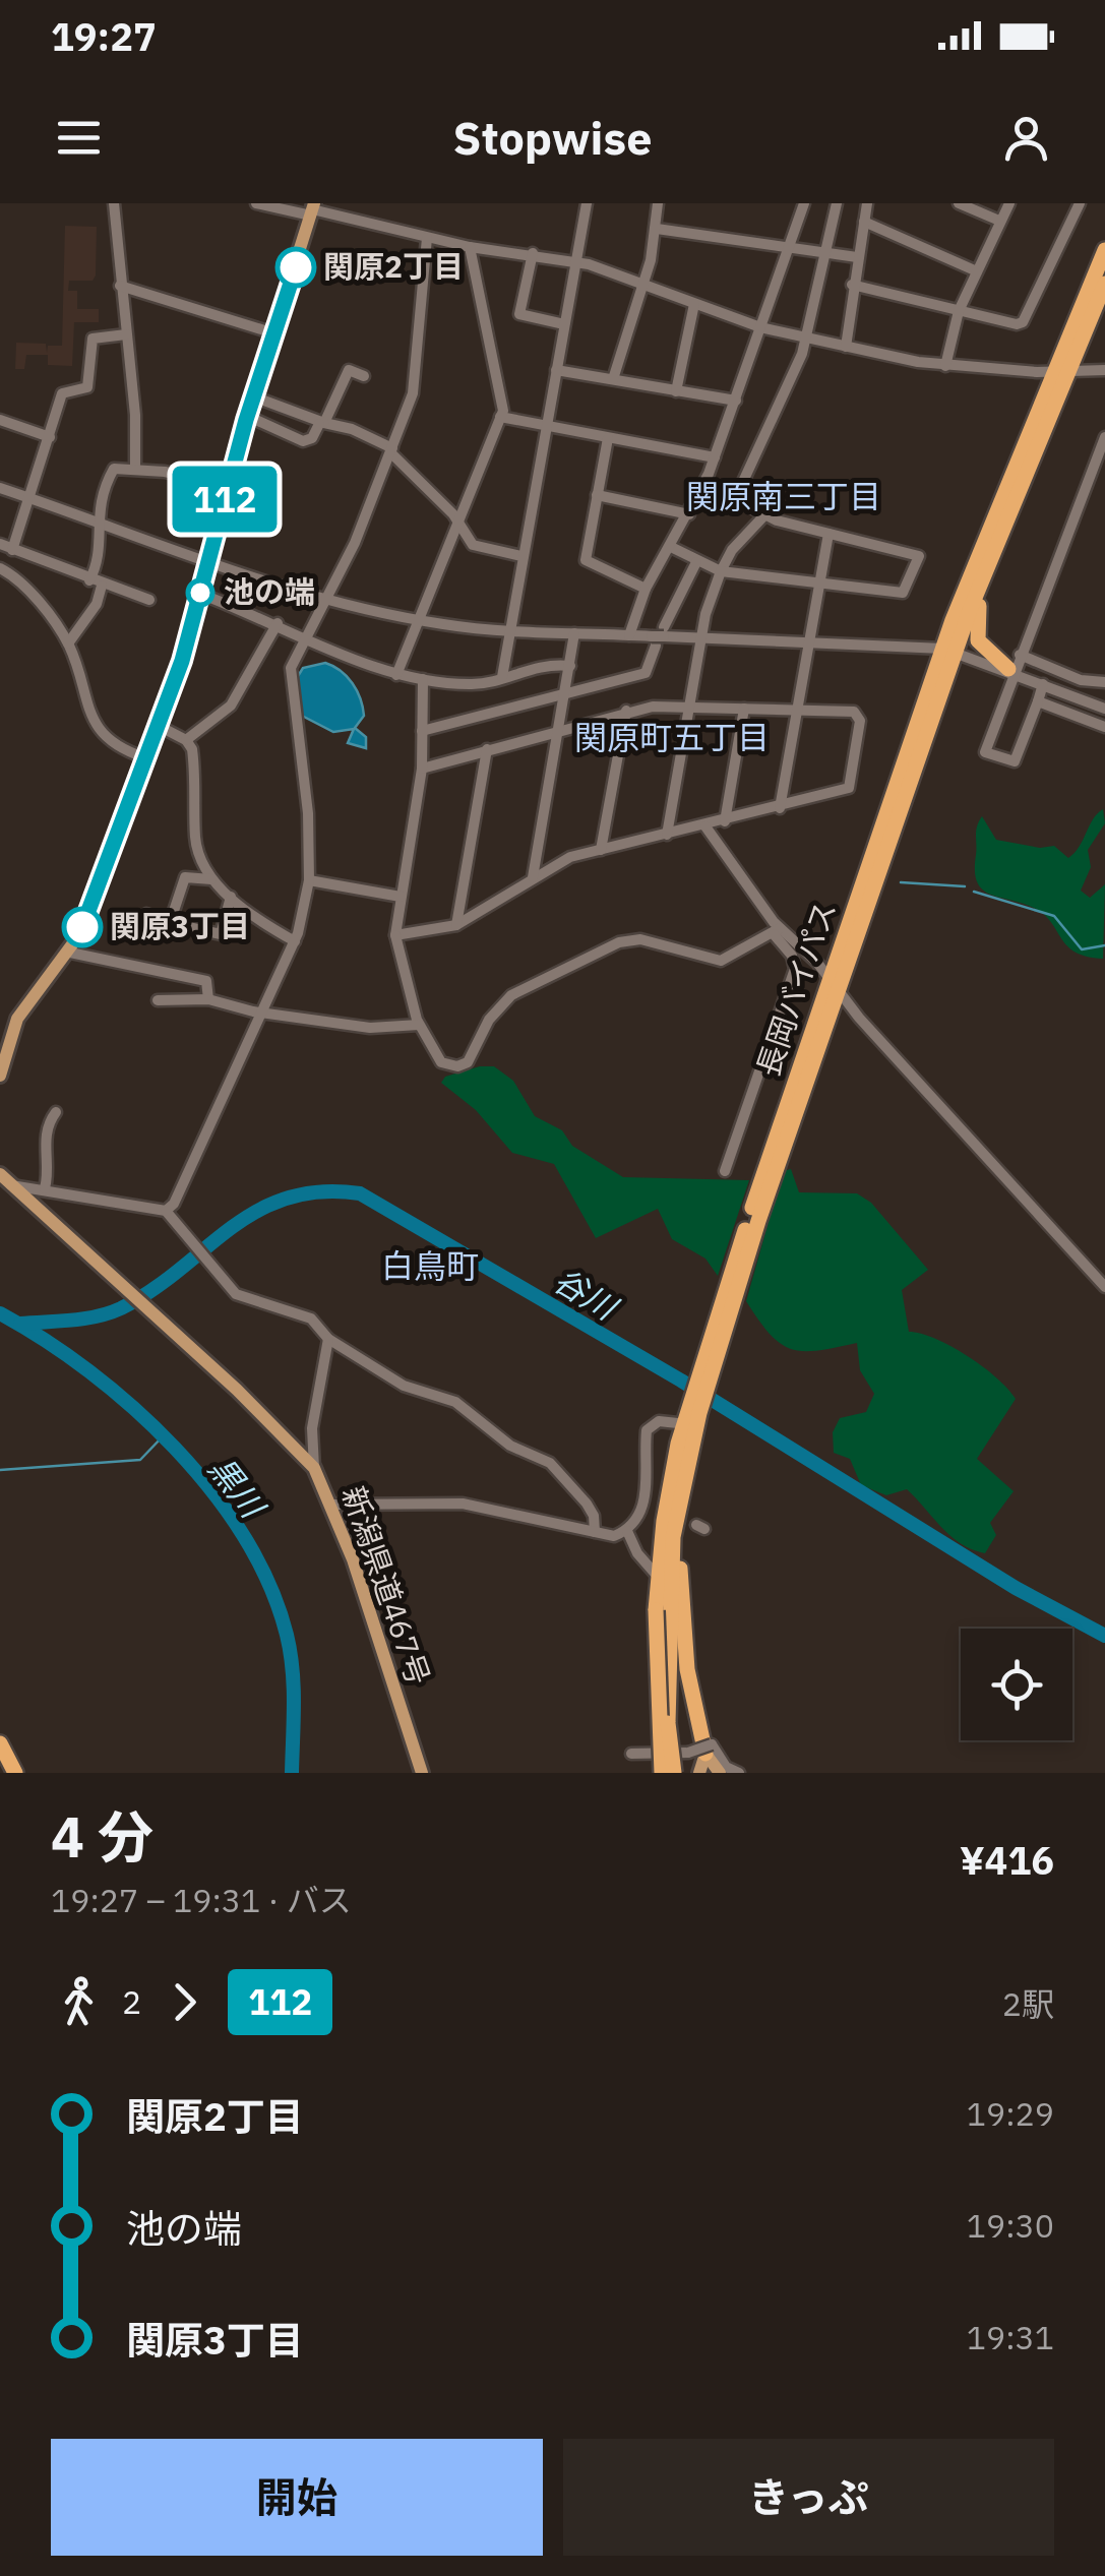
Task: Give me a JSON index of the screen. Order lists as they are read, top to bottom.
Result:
{
  "streets": {
    "highway": ["長岡バイパス"],
    "main road": ["新潟県道467号"]
  },
  "districts": ["関原南三丁目", "関原町五丁目", "白鳥町"],
  "water": ["谷川", "黒川"],
  "places": ["関原2丁目", "池の端", "関原3丁目"],
  "lines": ["bus line 112"],
  "page": {
    "status": "19:27",
    "header": "Stopwise",
    "on_map": "112",
    "heading": ["4 分", "19:27 – 19:31 · バス", "¥416"],
    "legs": ["2", "112", "2駅"],
    "list": [
      {
        "name": "関原2丁目",
        "value": "19:29"
      },
      {
        "name": "池の端",
        "value": "19:30"
      },
      {
        "name": "関原3丁目",
        "value": "19:31"
      }
    ],
    "buttons": ["開始", "きっぷ"]
  }
}
